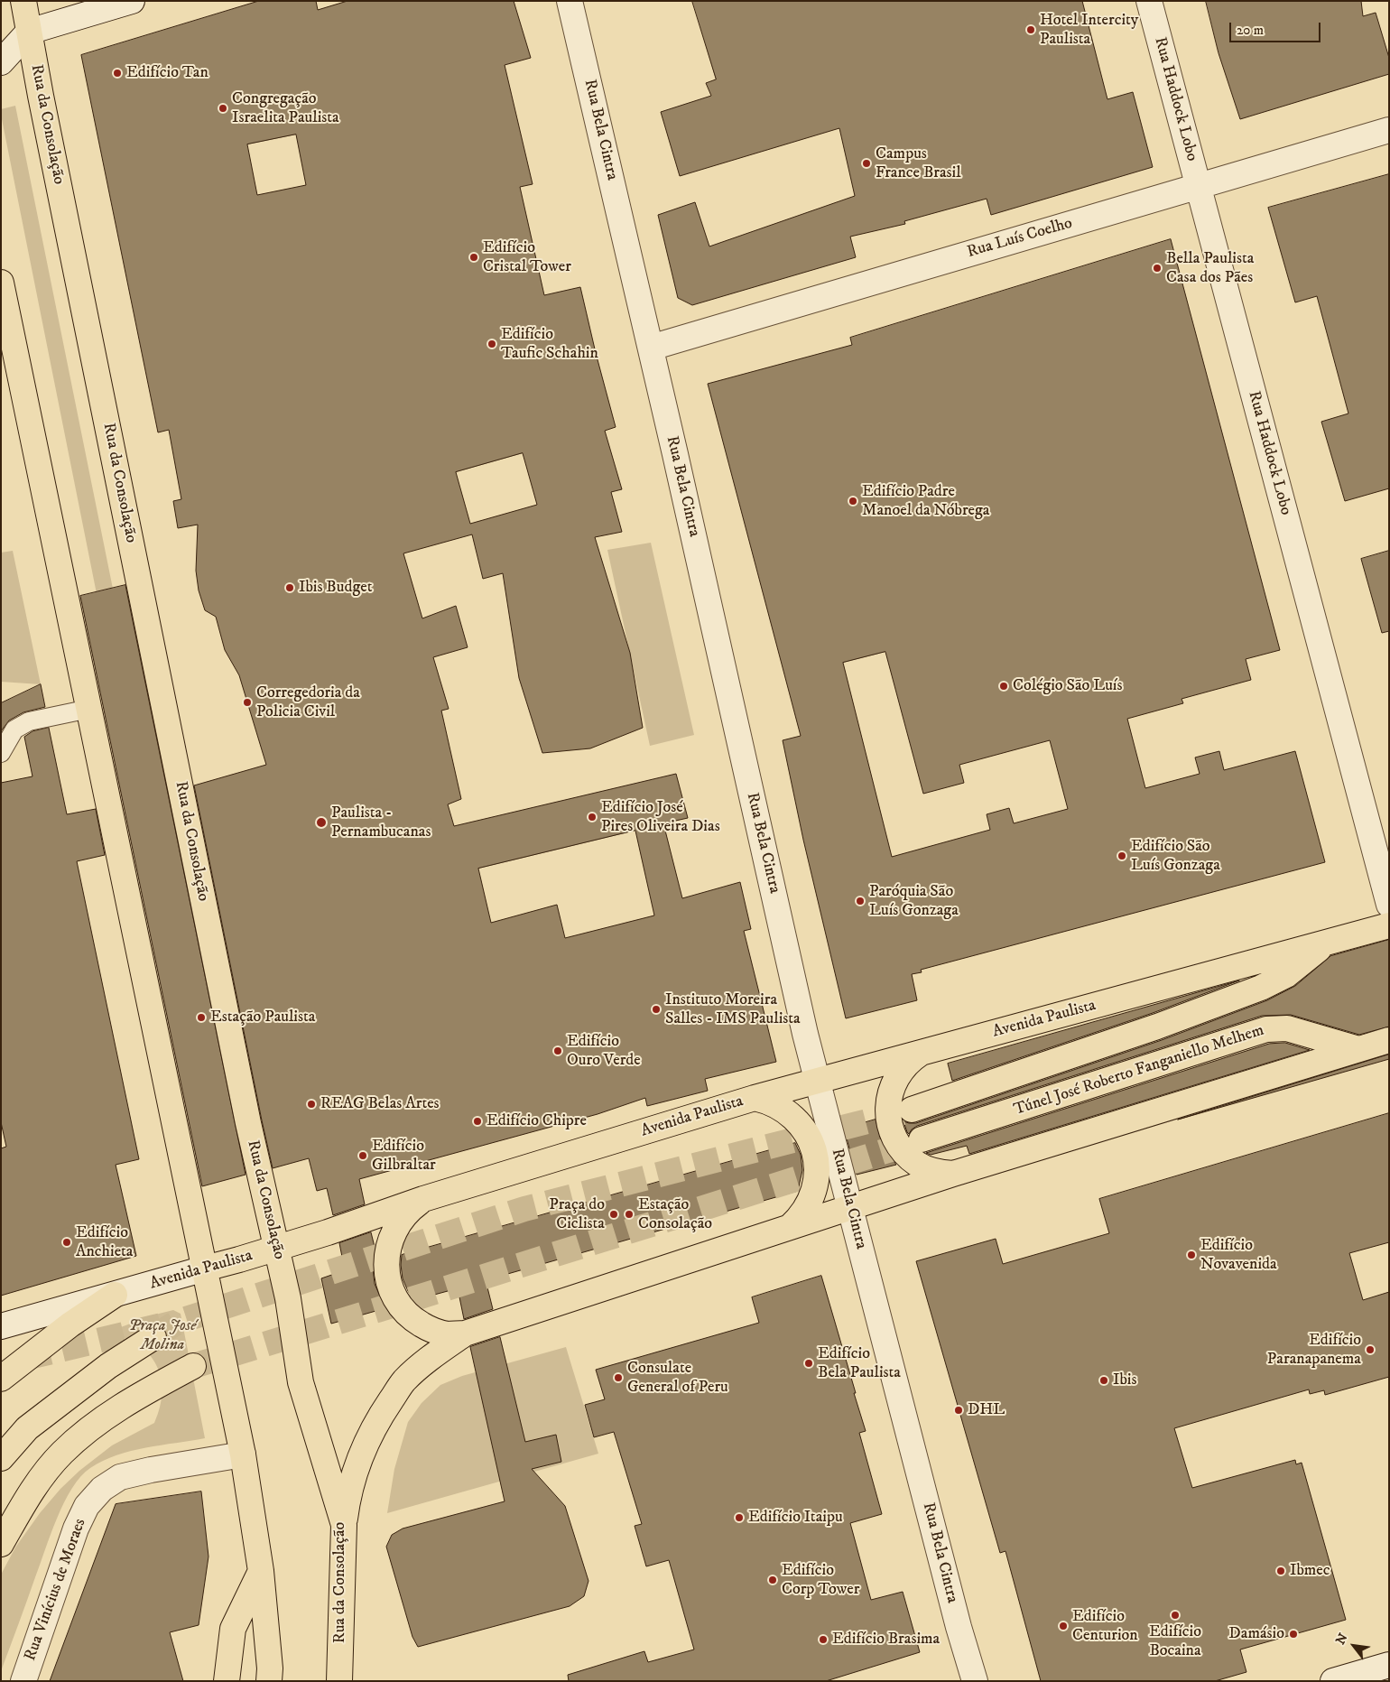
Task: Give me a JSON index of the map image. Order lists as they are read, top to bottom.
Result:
{
  "streets": {
    "main road": ["Rua da Consolação", "Avenida Paulista", "Túnel José Roberto Fanganiello Melhem"],
    "street": [
      "Rua Haddock Lobo",
      "Rua Bela Cintra",
      "Rua Luís Coelho",
      "Rua Vinícius de Moraes"
    ]
  },
  "crossings": [
    ["Rua Haddock Lobo", "Rua Luís Coelho"],
    ["Rua da Consolação", "Avenida Paulista"],
    ["Rua Bela Cintra", "Rua Luís Coelho"],
    ["Rua Bela Cintra", "Avenida Paulista"]
  ],
  "parks": ["Praça José Molina"],
  "places": [
    "Hotel Intercity Paulista",
    "Edifício Tan",
    "Congregação Israelita Paulista",
    "Campus France Brasil",
    "Edifício Cristal Tower",
    "Bella Paulista Casa dos Pães",
    "Edifício Taufic Schahin",
    "Edifício Padre Manoel da Nóbrega",
    "Ibis Budget",
    "Colégio São Luís",
    "Corregedoria da Policia Civil",
    "Edifício José Pires Oliveira Dias",
    "Paulista - Pernambucanas",
    "Edifício São Luís Gonzaga",
    "Paróquia São Luís Gonzaga",
    "Instituto Moreira Salles - IMS Paulista",
    "Estação Paulista",
    "Edifício Ouro Verde",
    "REAG Belas Artes",
    "Edifício Chipre",
    "Edifício Gilbraltar",
    "Praça do Ciclista",
    "Estação Consolação",
    "Edifício Anchieta",
    "Edifício Novavenida",
    "Edifício Paranapanema",
    "Edifício Bela Paulista",
    "Consulate General of Peru",
    "Ibis",
    "DHL",
    "Edifício Itaipu",
    "Ibmec",
    "Edifício Corp Tower",
    "Edifício Bocaina",
    "Edifício Centurion",
    "Damásio",
    "Edifício Brasima"
  ],
  "scale_bar": "20 m",
  "north": "top left"
}
